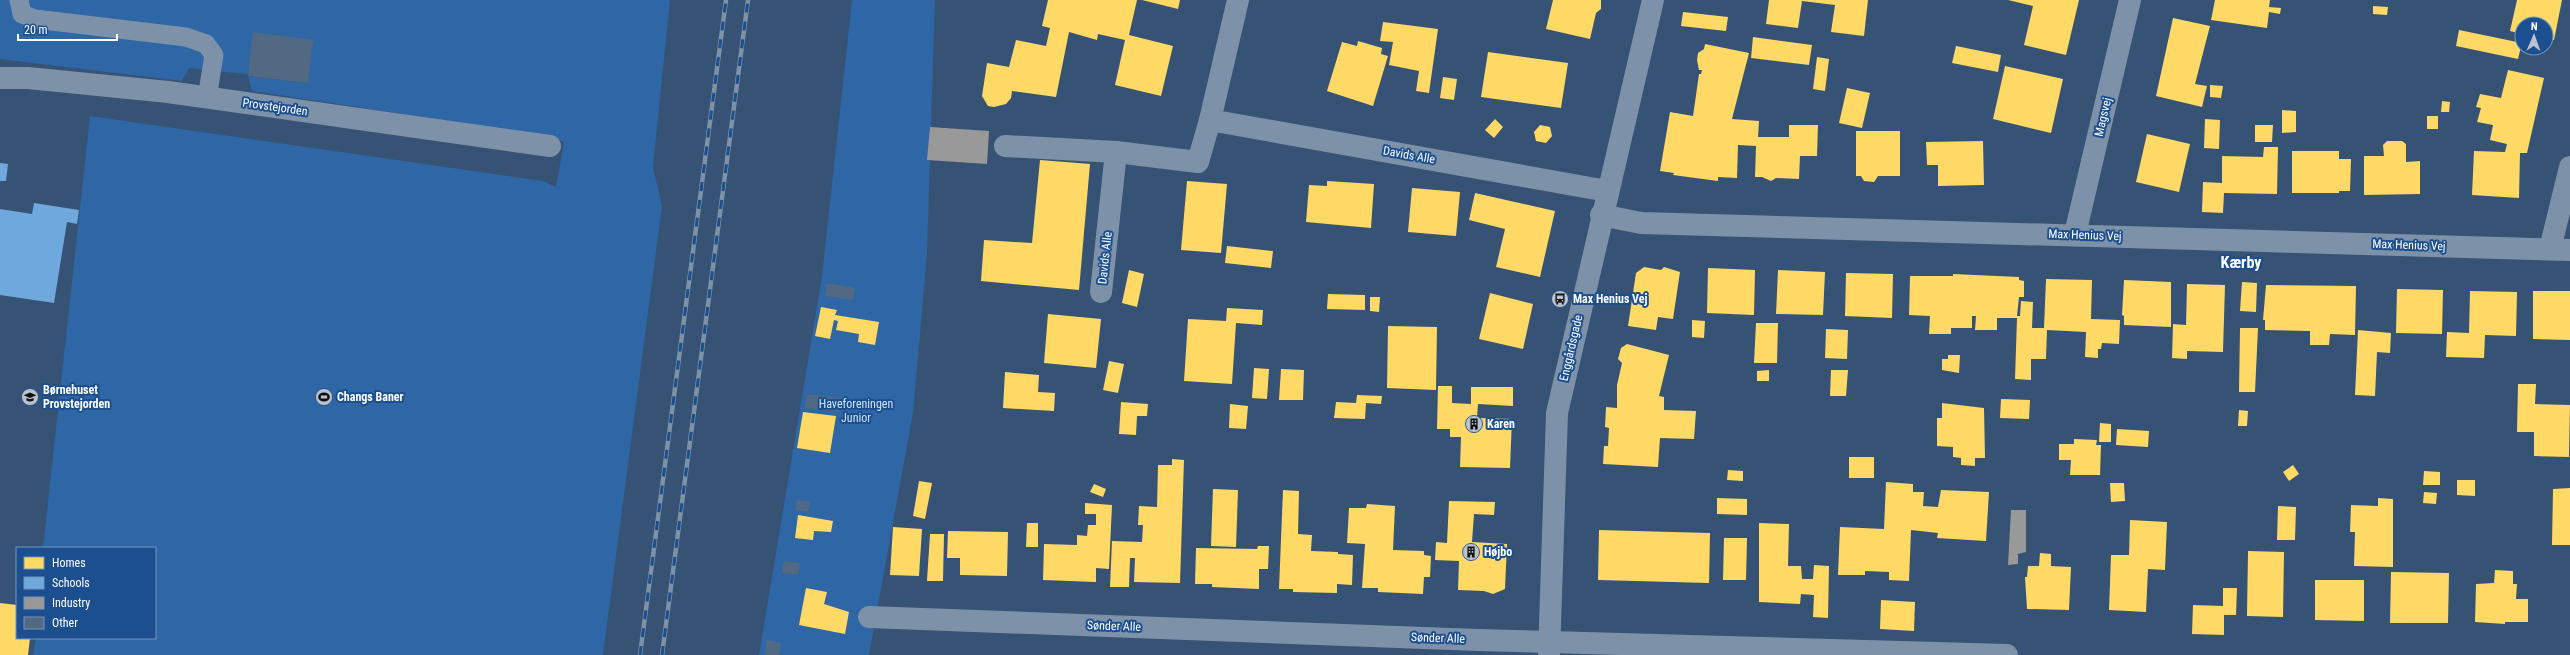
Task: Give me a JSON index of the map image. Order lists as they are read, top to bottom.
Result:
{
  "streets": {
    "street": [
      "Provstejorden",
      "Magsvej",
      "Davids Alle",
      "Max Henius Vej",
      "Enggårdsgade",
      "Sønder Alle"
    ]
  },
  "crossings": [
    ["Magsvej", "Max Henius Vej"],
    ["Davids Alle", "Enggårdsgade"],
    ["Max Henius Vej", "Enggårdsgade"],
    ["Enggårdsgade", "Sønder Alle"]
  ],
  "districts": ["Kærby"],
  "parks": ["Haveforeningen Junior"],
  "places": {
    "bus stop": ["Max Henius Vej"],
    "school or university": ["Børnehuset Provstejorden"],
    "sports": ["Changs Baner"],
    "building": ["Karen", "Højbo"]
  },
  "legend": [
    "Homes",
    "Schools",
    "Industry",
    "Other"
  ],
  "scale_bar": "20 m",
  "north": "top"
}
